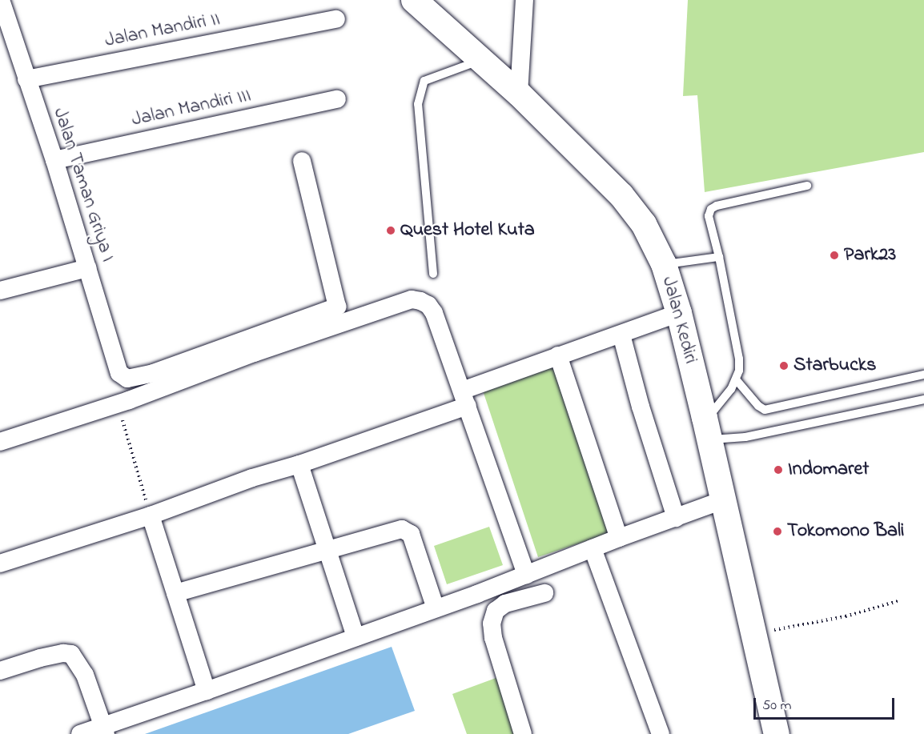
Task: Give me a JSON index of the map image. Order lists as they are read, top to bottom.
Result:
{
  "streets": {
    "main road": ["Jalan Kediri"],
    "street": ["Jalan Mandiri II", "Jalan Mandiri III", "Jalan Taman Griya I"]
  },
  "crossings": [
    ["Jalan Mandiri II", "Jalan Taman Griya I"],
    ["Jalan Mandiri III", "Jalan Taman Griya I"]
  ],
  "places": [
    "Quest Hotel Kuta",
    "Park23",
    "Starbucks",
    "Indomaret",
    "Tokomono Bali"
  ],
  "scale_bar": "50 m"
}
